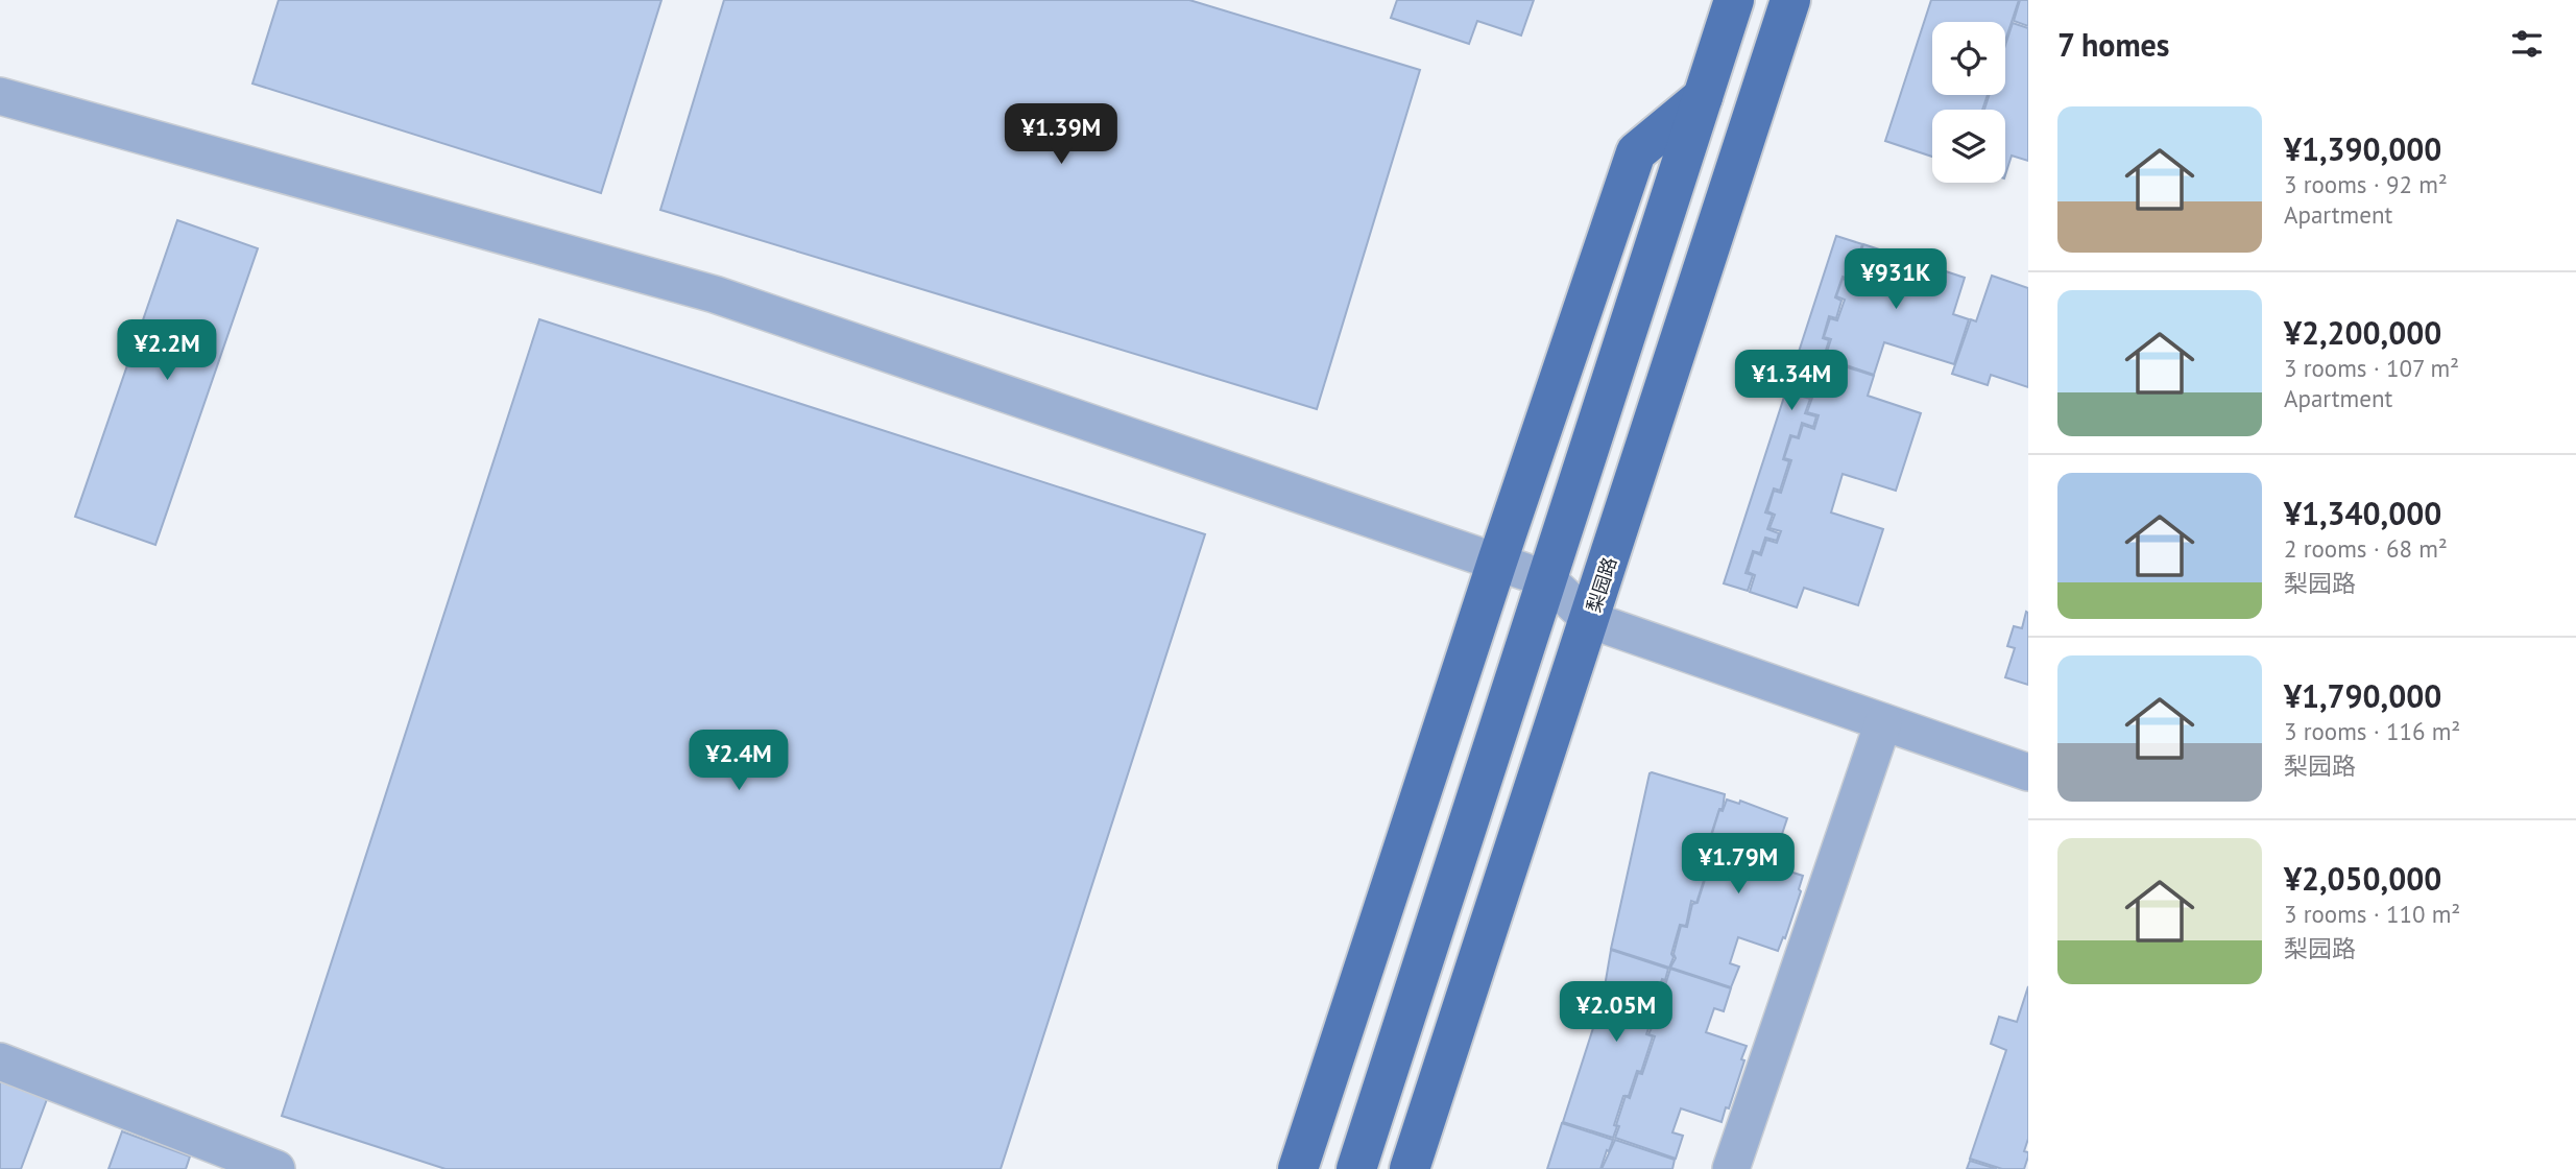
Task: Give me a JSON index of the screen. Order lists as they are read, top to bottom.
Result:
{
  "streets": {
    "main road": ["梨园路"]
  },
  "page": {
    "heading": "7 homes",
    "list": [
      {
        "name": "¥1,390,000",
        "note": "3 rooms · 92 m² · Apartment"
      },
      {
        "name": "¥2,200,000",
        "note": "3 rooms · 107 m² · Apartment"
      },
      {
        "name": "¥1,340,000",
        "note": "2 rooms · 68 m² · 梨园路"
      },
      {
        "name": "¥1,790,000",
        "note": "3 rooms · 116 m² · 梨园路"
      },
      {
        "name": "¥2,050,000",
        "note": "3 rooms · 110 m² · 梨园路"
      }
    ],
    "price": [
      "¥1.39M",
      "¥931K",
      "¥2.2M",
      "¥1.34M",
      "¥2.4M",
      "¥1.79M",
      "¥2.05M"
    ]
  }
}
